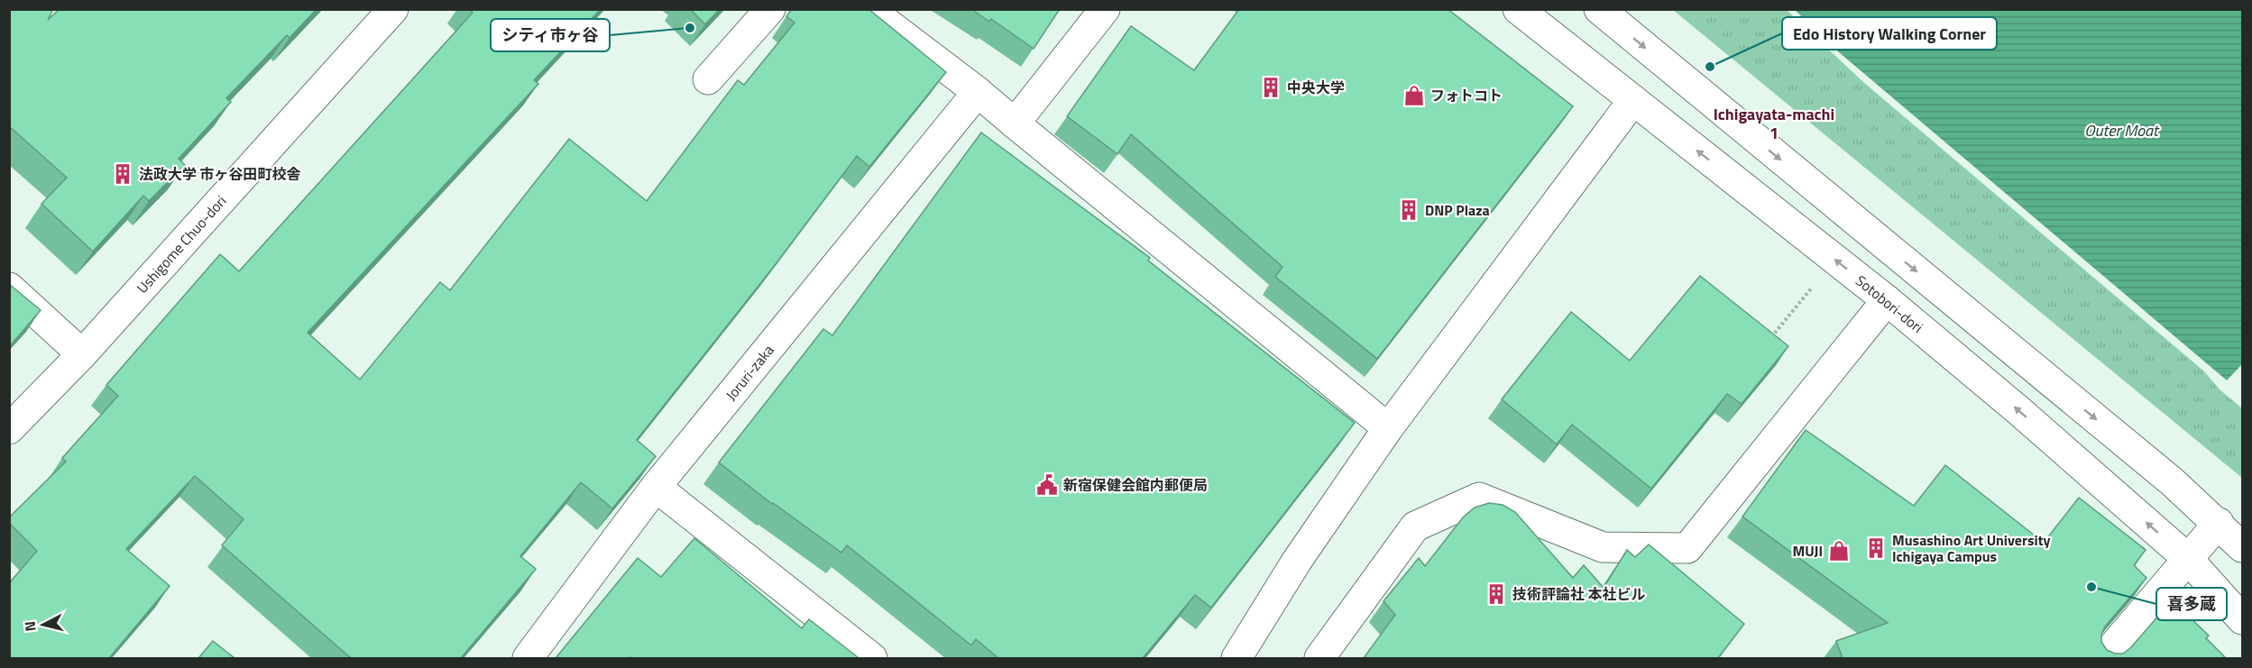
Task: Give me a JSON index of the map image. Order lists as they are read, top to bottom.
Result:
{
  "streets": {
    "street": ["Ushigome Chuo-dori", "Sotobori-dori", "Joruri-zaka"]
  },
  "districts": ["Ichigayata-machi 1"],
  "water": ["Outer Moat"],
  "places": {
    "other": ["シティ市ヶ谷", "Edo History Walking Corner", "喜多蔵"],
    "building": [
      "中央大学",
      "法政大学 市ヶ谷田町校舎",
      "DNP Plaza",
      "Musashino Art University Ichigaya Campus",
      "技術評論社 本社ビル"
    ],
    "shop": ["フォトコト", "MUJI"],
    "public building": ["新宿保健会館内郵便局"]
  },
  "north": "left"
}
